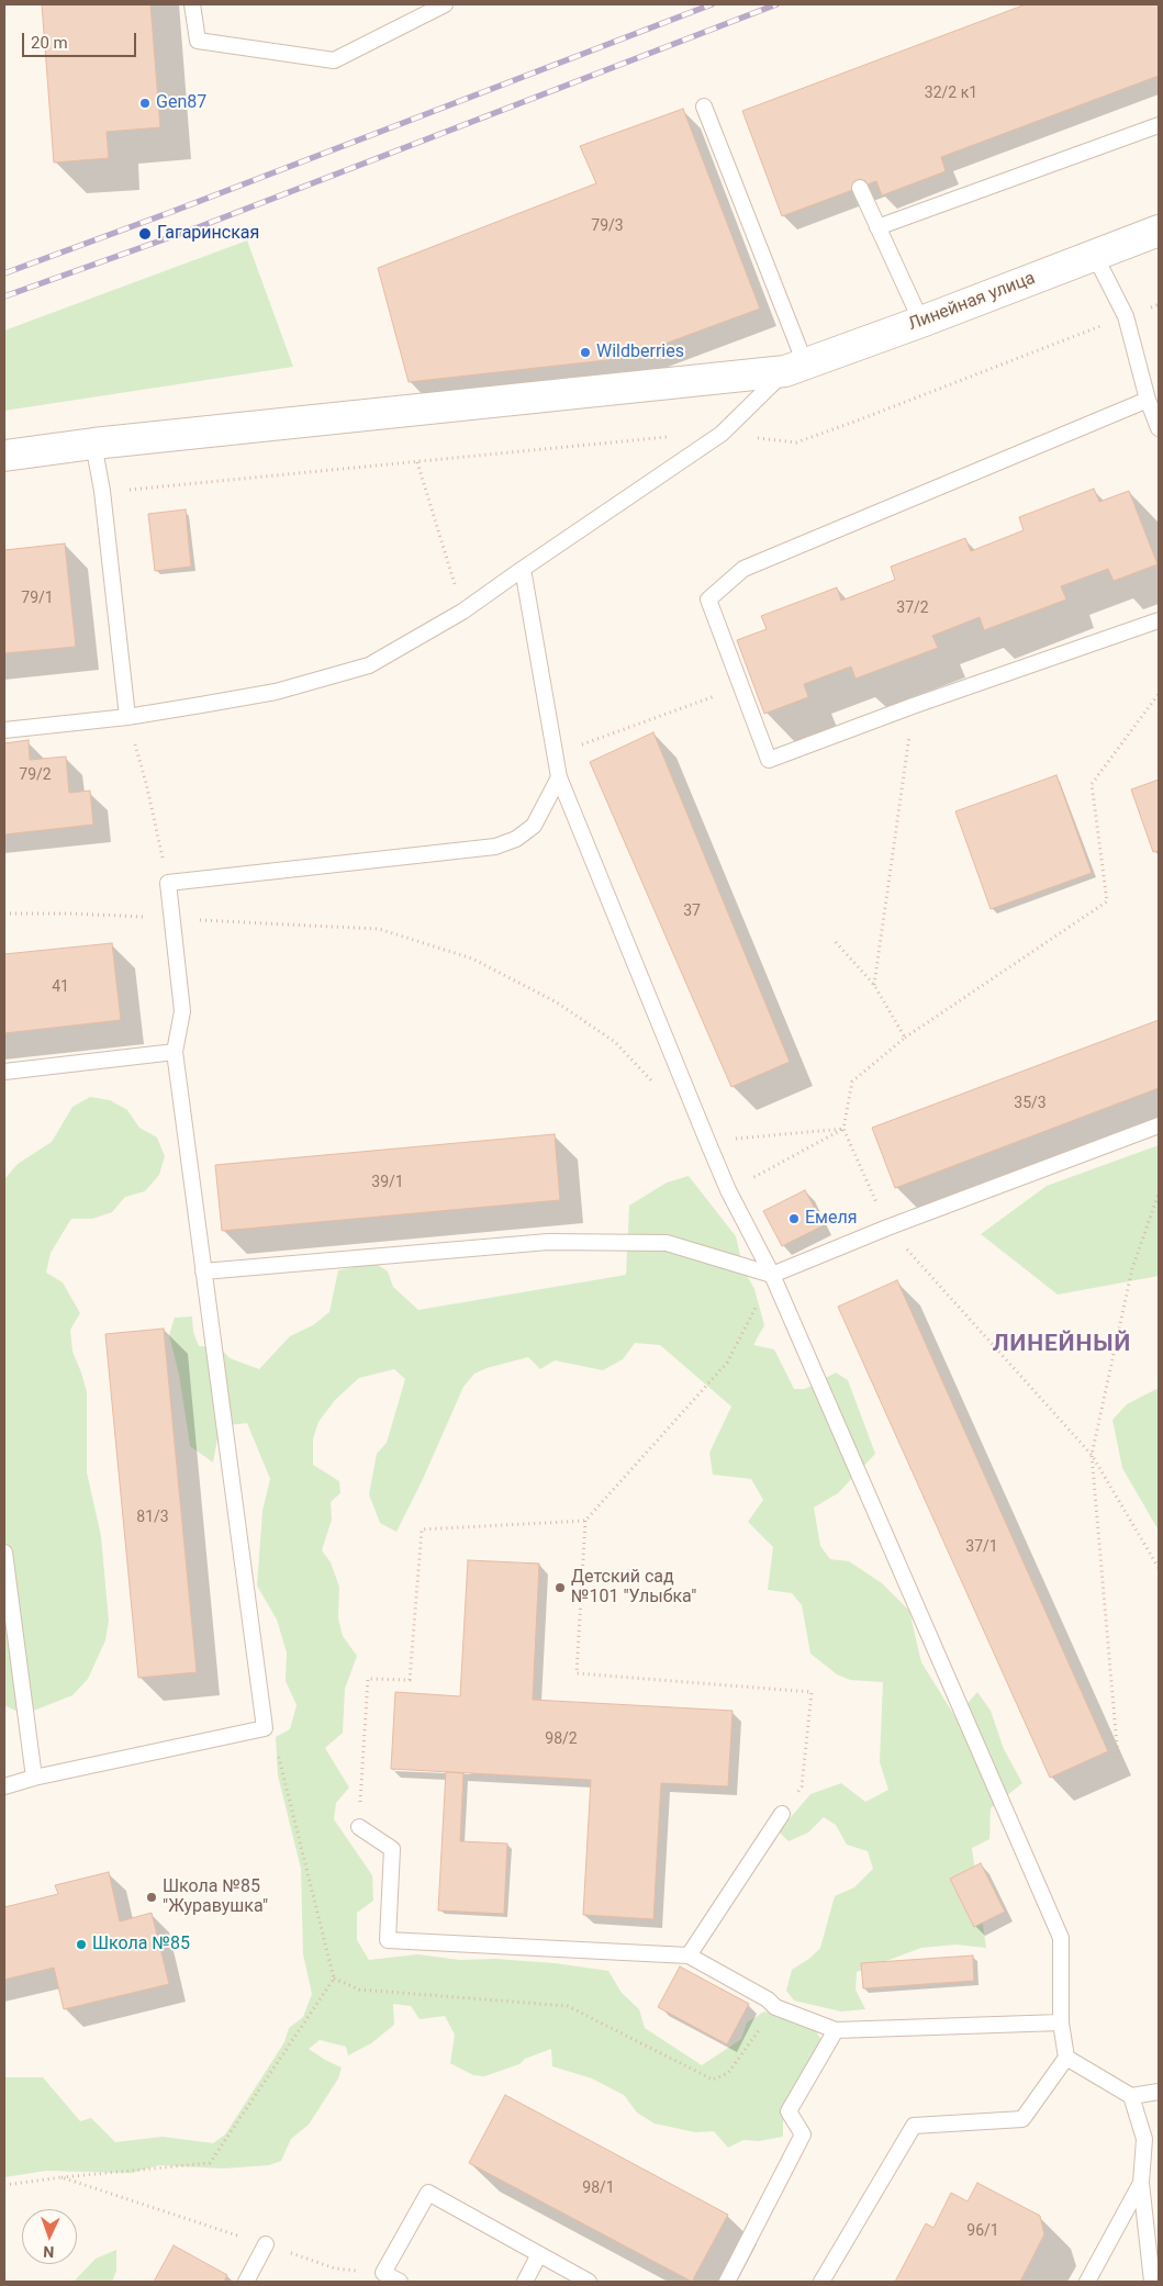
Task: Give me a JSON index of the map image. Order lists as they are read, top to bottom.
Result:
{
  "streets": {
    "street": ["Линейная улица"]
  },
  "districts": ["ЛИНЕЙНЫЙ"],
  "places": [
    "Gen87",
    "Гагаринская",
    "Wildberries",
    "Емеля",
    "Детский сад №101 \"Улыбка\"",
    "Школа №85 \"Журавушка\"",
    "Школа №85"
  ],
  "house_numbers": [
    "32/2 к1",
    "79/3",
    "79/1",
    "37/2",
    "79/2",
    "37",
    "41",
    "35/3",
    "39/1",
    "81/3",
    "37/1",
    "98/2",
    "98/1",
    "96/1"
  ],
  "scale_bar": "20 m",
  "north": "bottom"
}
